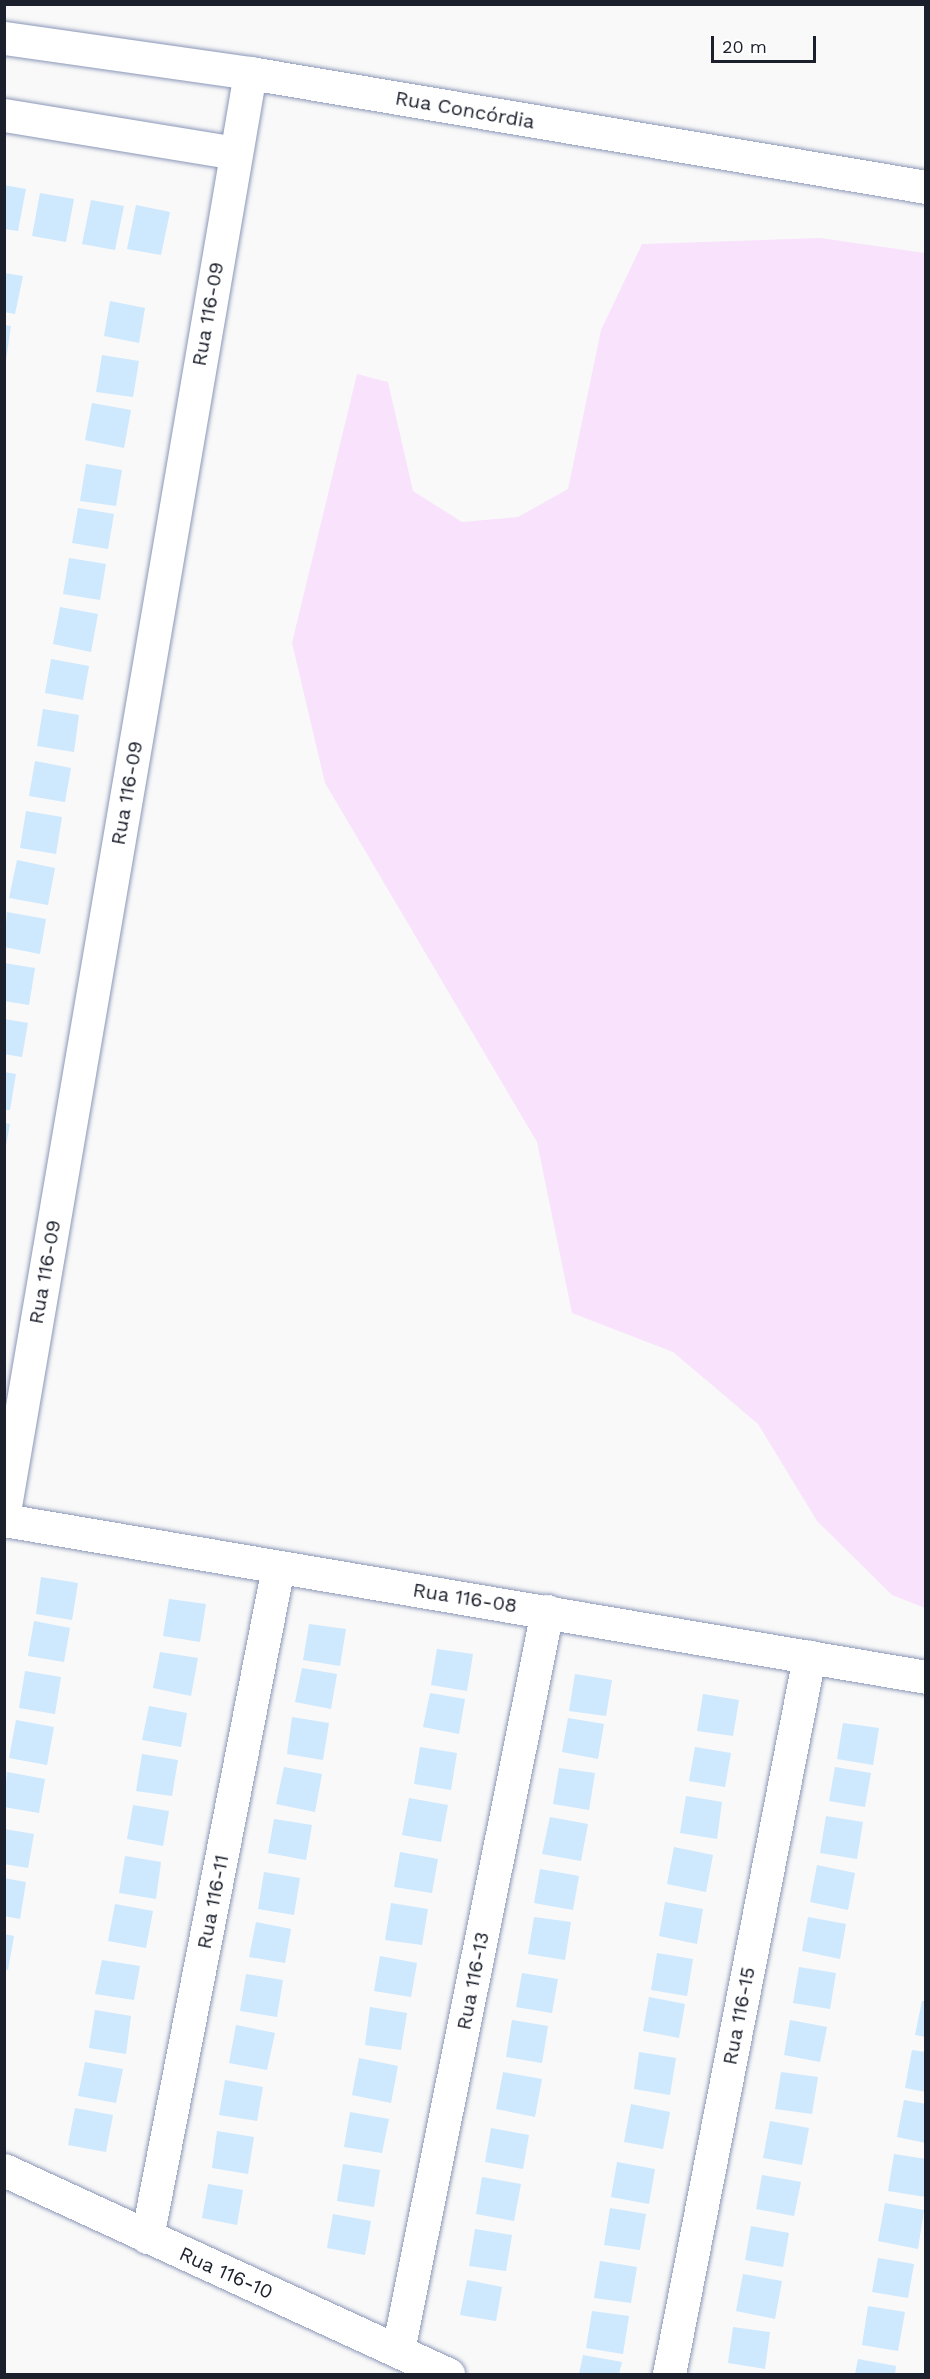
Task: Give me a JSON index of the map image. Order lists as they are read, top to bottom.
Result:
{
  "streets": {
    "street": [
      "Rua Concórdia",
      "Rua 116-09",
      "Rua 116-08",
      "Rua 116-11",
      "Rua 116-13",
      "Rua 116-15",
      "Rua 116-10"
    ]
  },
  "crossings": [
    ["Rua Concórdia", "Rua 116-09"],
    ["Rua 116-08", "Rua 116-11"],
    ["Rua 116-08", "Rua 116-13"],
    ["Rua 116-08", "Rua 116-15"],
    ["Rua 116-11", "Rua 116-10"],
    ["Rua 116-13", "Rua 116-10"]
  ],
  "scale_bar": "20 m"
}
